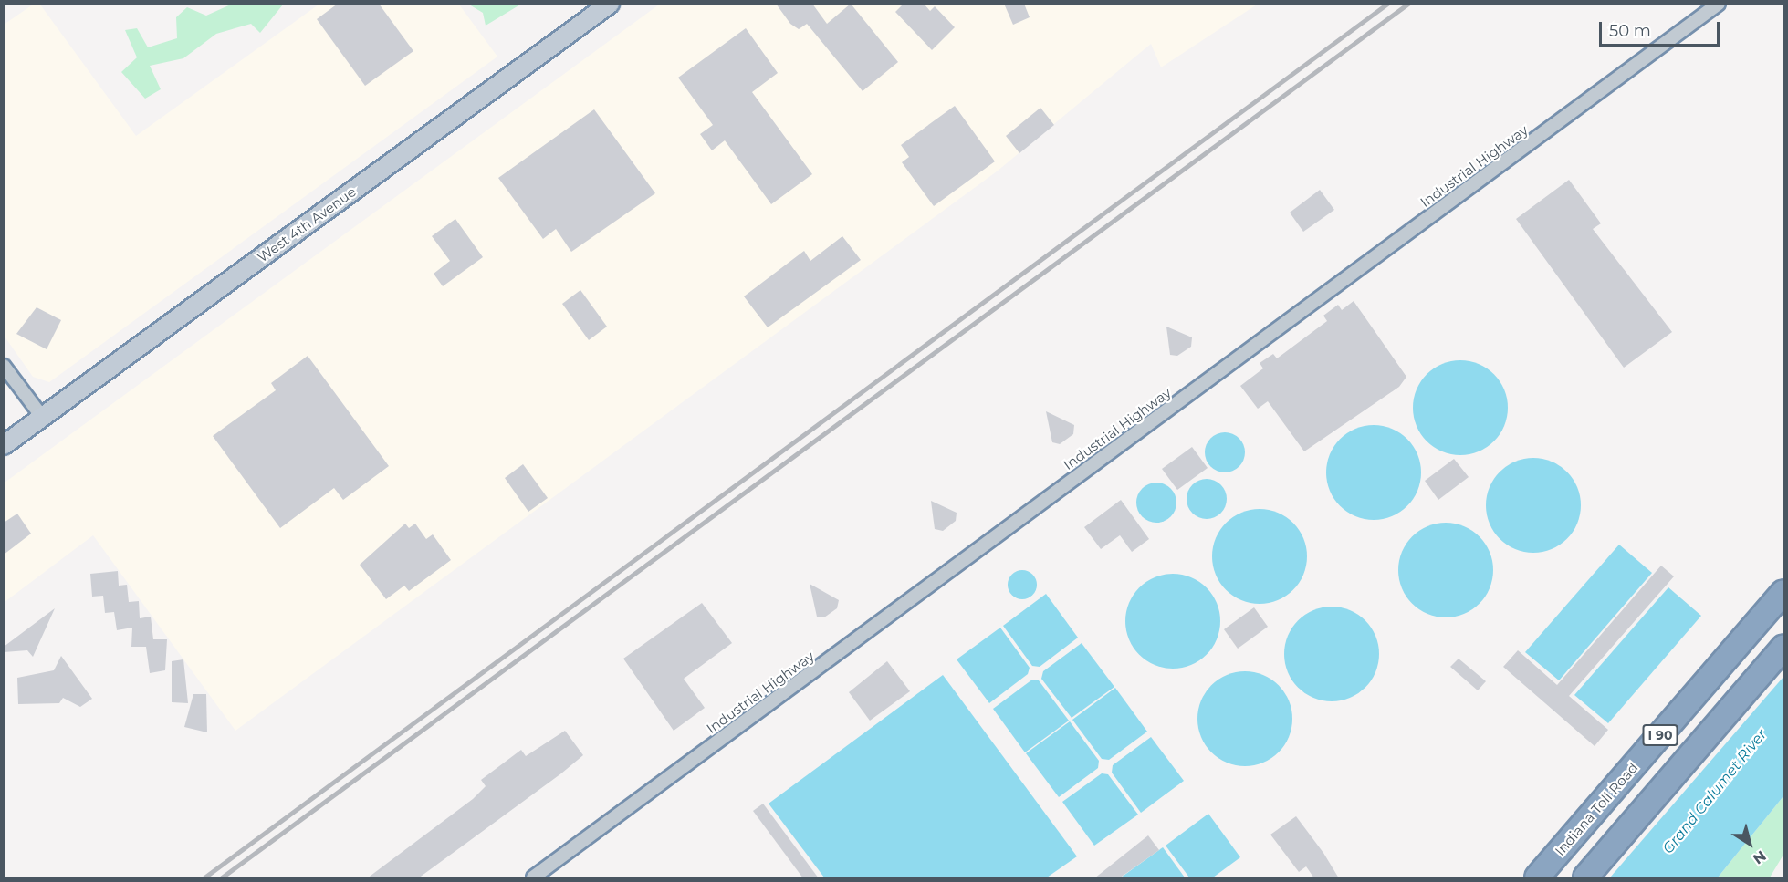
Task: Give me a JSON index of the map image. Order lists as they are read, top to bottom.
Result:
{
  "streets": {
    "highway": ["I 90", "Indiana Toll Road"],
    "main road": ["West 4th Avenue"],
    "street": ["Industrial Highway"]
  },
  "water": ["Grand Calumet River"],
  "scale_bar": "50 m",
  "north": "bottom right"
}
